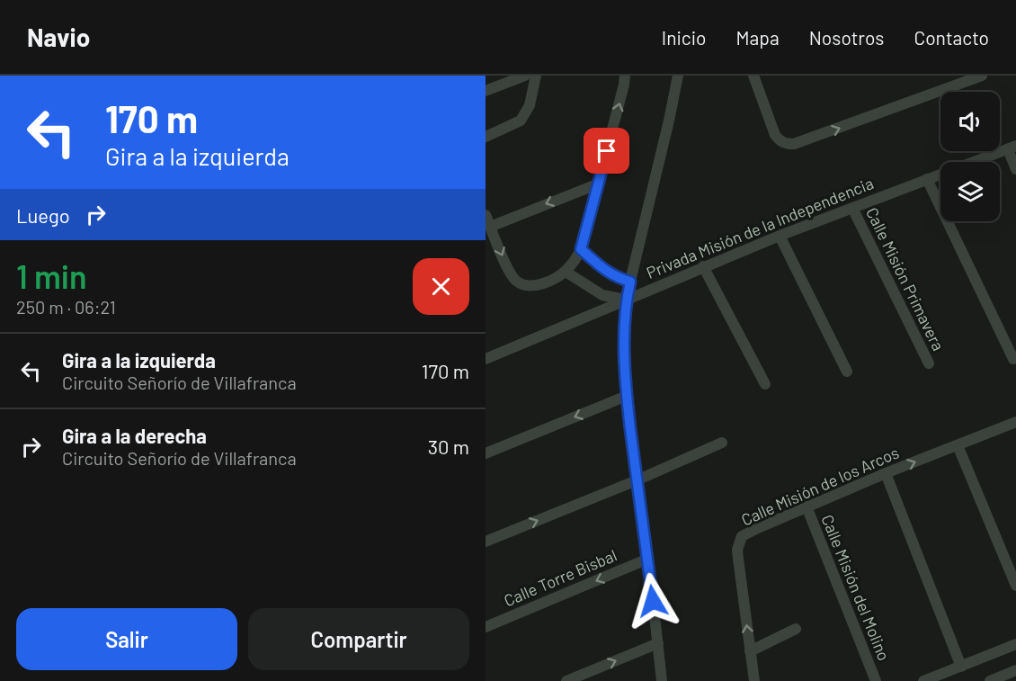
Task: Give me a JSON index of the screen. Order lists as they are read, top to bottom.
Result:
{
  "streets": {
    "street": [
      "Privada Misión de la Independencia",
      "Calle Misión Primavera",
      "Calle Misión de los Arcos",
      "Calle Torre Bisbal",
      "Calle Misión del Molino"
    ]
  },
  "crossings": [
    ["Privada Misión de la Independencia", "Calle Misión Primavera"],
    ["Calle Misión de los Arcos", "Calle Misión del Molino"]
  ],
  "one_way": ["Calle Misión de los Arcos"],
  "page": {
    "header": "Navio",
    "nav": [
      "Inicio",
      "Mapa",
      "Nosotros",
      "Contacto"
    ],
    "turn": ["170 m", "Gira a la izquierda"],
    "then": "Luego",
    "heading": ["1 min", "250 m · 06:21"],
    "list": [
      {
        "name": "Gira a la izquierda",
        "note": "Circuito Señorío de Villafranca",
        "value": "170 m"
      },
      {
        "name": "Gira a la derecha",
        "note": "Circuito Señorío de Villafranca",
        "value": "30 m"
      }
    ],
    "buttons": ["Salir", "Compartir"]
  }
}
